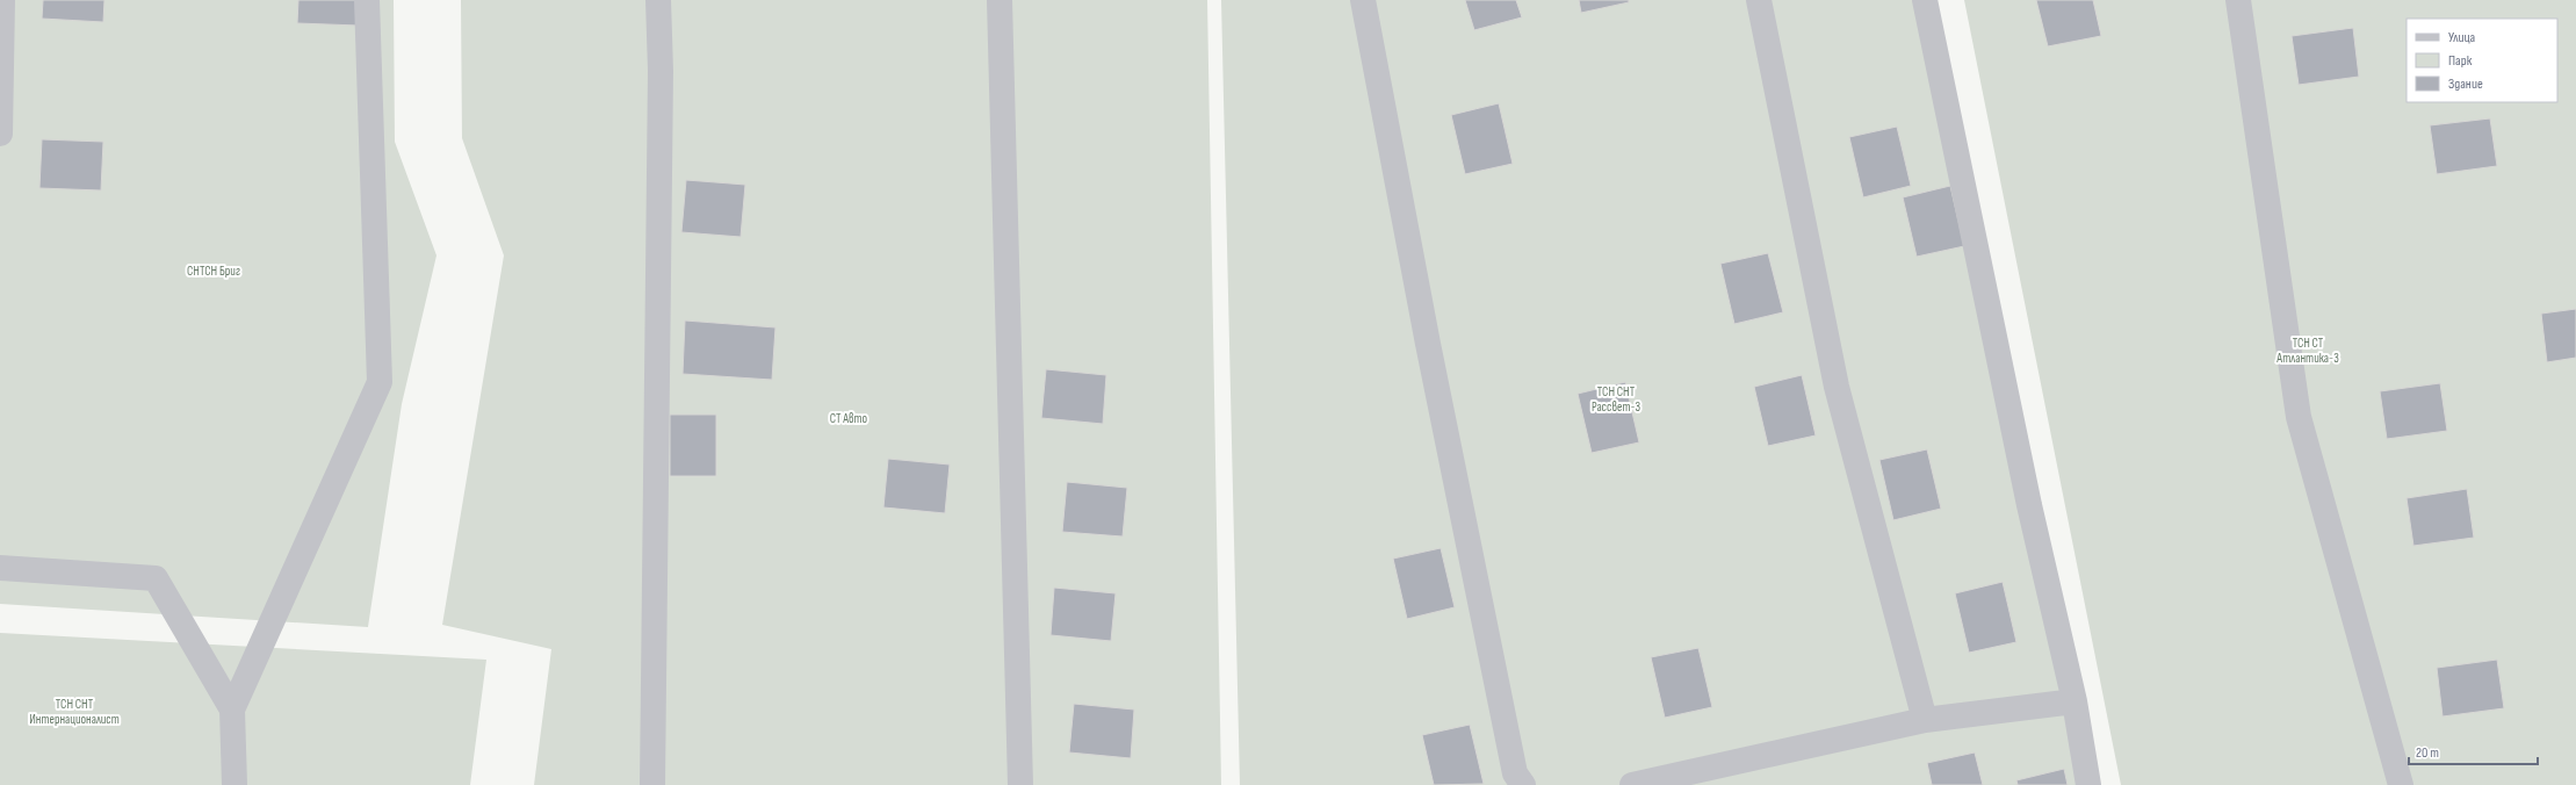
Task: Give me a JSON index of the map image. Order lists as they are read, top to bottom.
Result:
{
  "parks": [
    "СНТСН Бриг",
    "ТСН СТ Атлантика-3",
    "ТСН СНТ Рассвет-3",
    "СТ Авто",
    "ТСН СНТ Интернационалист"
  ],
  "legend": ["Улица", "Парк", "Здание"],
  "scale_bar": "20 m"
}
